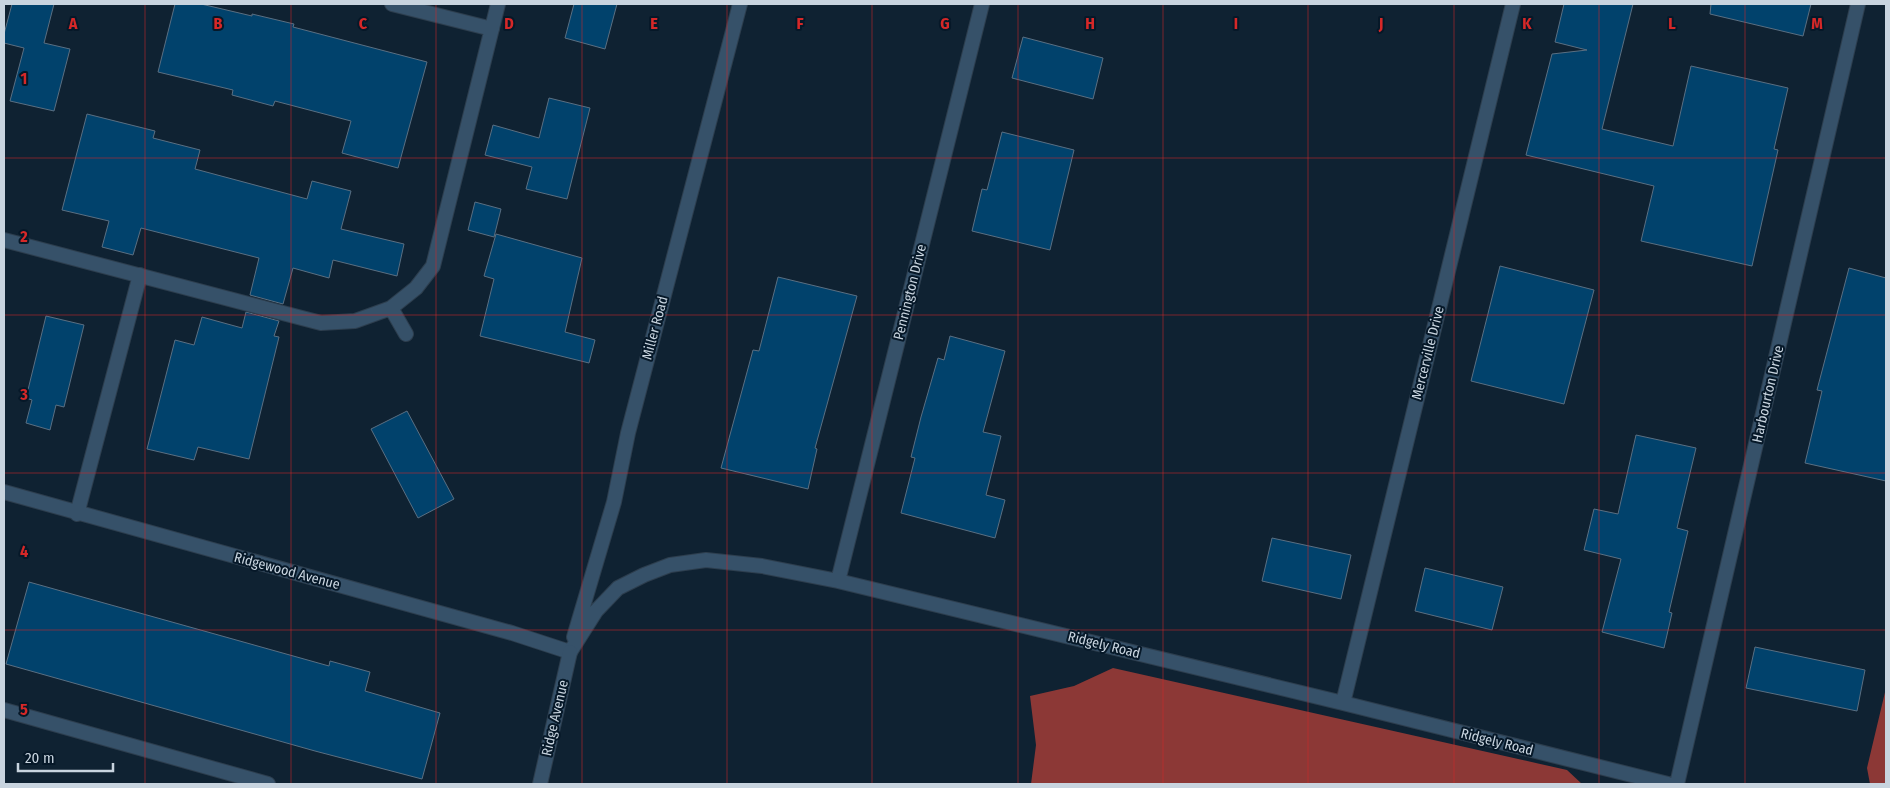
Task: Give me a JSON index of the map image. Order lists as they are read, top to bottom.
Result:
{
  "streets": {
    "street": [
      "Pennington Drive",
      "Miller Road",
      "Mercerville Drive",
      "Harbourton Drive",
      "Ridgewood Avenue",
      "Ridgely Road",
      "Ridge Avenue"
    ]
  },
  "crossings": [
    ["Pennington Drive", "Ridgely Road"],
    ["Miller Road", "Ridgewood Avenue"],
    ["Miller Road", "Ridgely Road"],
    ["Miller Road", "Ridge Avenue"],
    ["Mercerville Drive", "Ridgely Road"],
    ["Ridgewood Avenue", "Ridgely Road"],
    ["Ridgewood Avenue", "Ridge Avenue"],
    ["Ridgely Road", "Ridge Avenue"]
  ],
  "scale_bar": "20 m",
  "grid": {
    "columns": [
      "A",
      "B",
      "C",
      "D",
      "E",
      "F",
      "G",
      "H",
      "I",
      "J",
      "K",
      "L",
      "M"
    ],
    "rows": [
      "1",
      "2",
      "3",
      "4",
      "5"
    ]
  }
}
